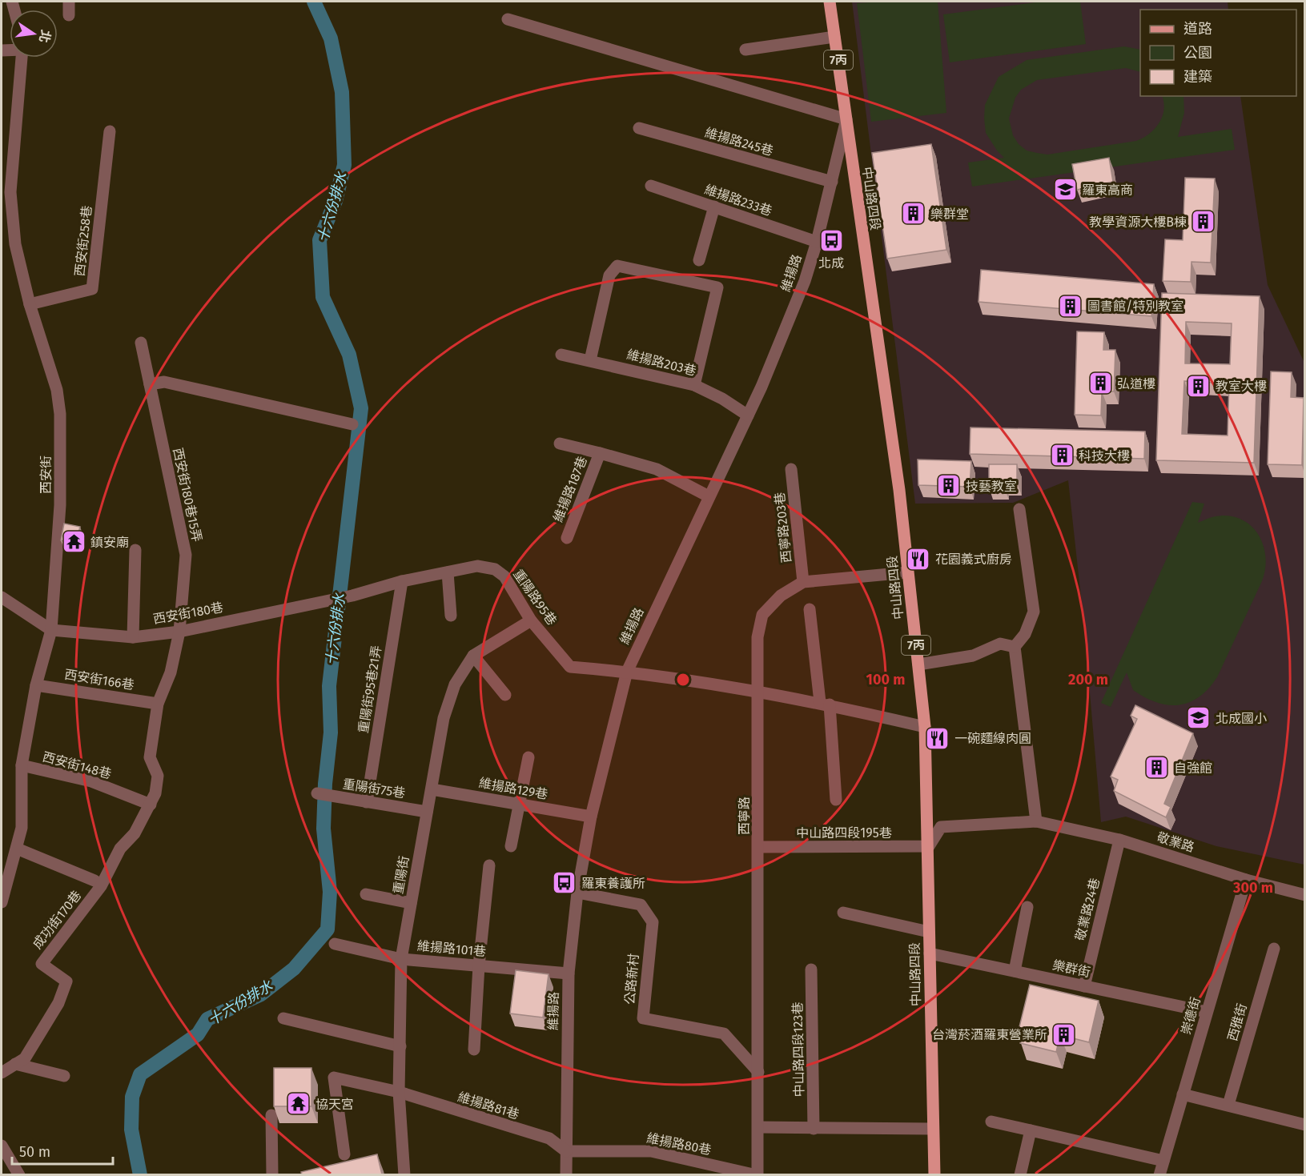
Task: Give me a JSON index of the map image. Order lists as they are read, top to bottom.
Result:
{
  "streets": {
    "main road": ["7丙", "中山路四段"],
    "street": [
      "維揚路245巷",
      "維揚路233巷",
      "西安街258巷",
      "維揚路",
      "維揚路203巷",
      "西安街",
      "維揚路187巷",
      "西安街180巷15弄",
      "西寧路203巷",
      "重陽路95巷",
      "西安街180巷",
      "西安街166巷",
      "重陽街95巷21弄",
      "西安街148巷",
      "重陽街75巷",
      "維揚路129巷",
      "西寧路",
      "中山路四段195巷",
      "敬業路",
      "重陽街",
      "敬業路24巷",
      "成功街170巷",
      "維揚路101巷",
      "樂群街",
      "公路新村",
      "崇德街",
      "西雅街",
      "中山路四段123巷",
      "維揚路81巷",
      "維揚路80巷"
    ]
  },
  "crossings": [
    ["維揚路245巷", "維揚路"],
    ["中山路四段", "維揚路"],
    ["中山路四段", "重陽路95巷"],
    ["中山路四段", "西寧路"],
    ["中山路四段", "中山路四段195巷"],
    ["中山路四段", "敬業路"],
    ["中山路四段", "樂群街"],
    ["維揚路233巷", "維揚路"],
    ["西安街258巷", "西安街"],
    ["維揚路", "維揚路203巷"],
    ["維揚路", "維揚路187巷"],
    ["維揚路", "重陽路95巷"],
    ["維揚路", "維揚路129巷"],
    ["維揚路", "維揚路101巷"],
    ["維揚路", "公路新村"],
    ["維揚路", "維揚路81巷"],
    ["維揚路", "維揚路80巷"],
    ["西安街", "西安街180巷"],
    ["西安街", "西安街166巷"],
    ["西安街", "西安街148巷"],
    ["西安街180巷15弄", "西安街180巷"],
    ["西安街180巷15弄", "西安街166巷"],
    ["西安街180巷15弄", "成功街170巷"],
    ["西寧路203巷", "西寧路"],
    ["重陽路95巷", "西安街180巷"],
    ["重陽路95巷", "重陽街95巷21弄"],
    ["重陽路95巷", "西寧路"],
    ["重陽路95巷", "重陽街"],
    ["重陽街95巷21弄", "重陽街75巷"],
    ["西安街148巷", "成功街170巷"],
    ["重陽街75巷", "重陽街"],
    ["維揚路129巷", "重陽街"],
    ["西寧路", "中山路四段195巷"],
    ["西寧路", "公路新村"],
    ["西寧路", "維揚路80巷"],
    ["中山路四段195巷", "敬業路"],
    ["敬業路", "敬業路24巷"],
    ["敬業路", "崇德街"],
    ["重陽街", "維揚路101巷"],
    ["重陽街", "維揚路81巷"],
    ["敬業路24巷", "樂群街"],
    ["樂群街", "崇德街"],
    ["維揚路81巷", "維揚路80巷"]
  ],
  "water": ["十六份排水"],
  "places": {
    "school or university": ["羅東高商", "北成國小"],
    "building": [
      "樂群堂",
      "教學資源大樓B棟",
      "圖書館/特別教室",
      "弘道樓",
      "教室大樓",
      "科技大樓",
      "技藝教室",
      "自強館",
      "台灣菸酒羅東營業所"
    ],
    "bus stop": ["北成", "羅東養護所"],
    "temple": ["鎮安廟", "協天宮"],
    "restaurant": ["花園義式廚房", "一碗麵線肉圓"]
  },
  "legend": ["道路", "公園", "建築"],
  "scale_bar": "50 m",
  "north": "right",
  "rings": ["100 m", "200 m", "300 m"]
}
